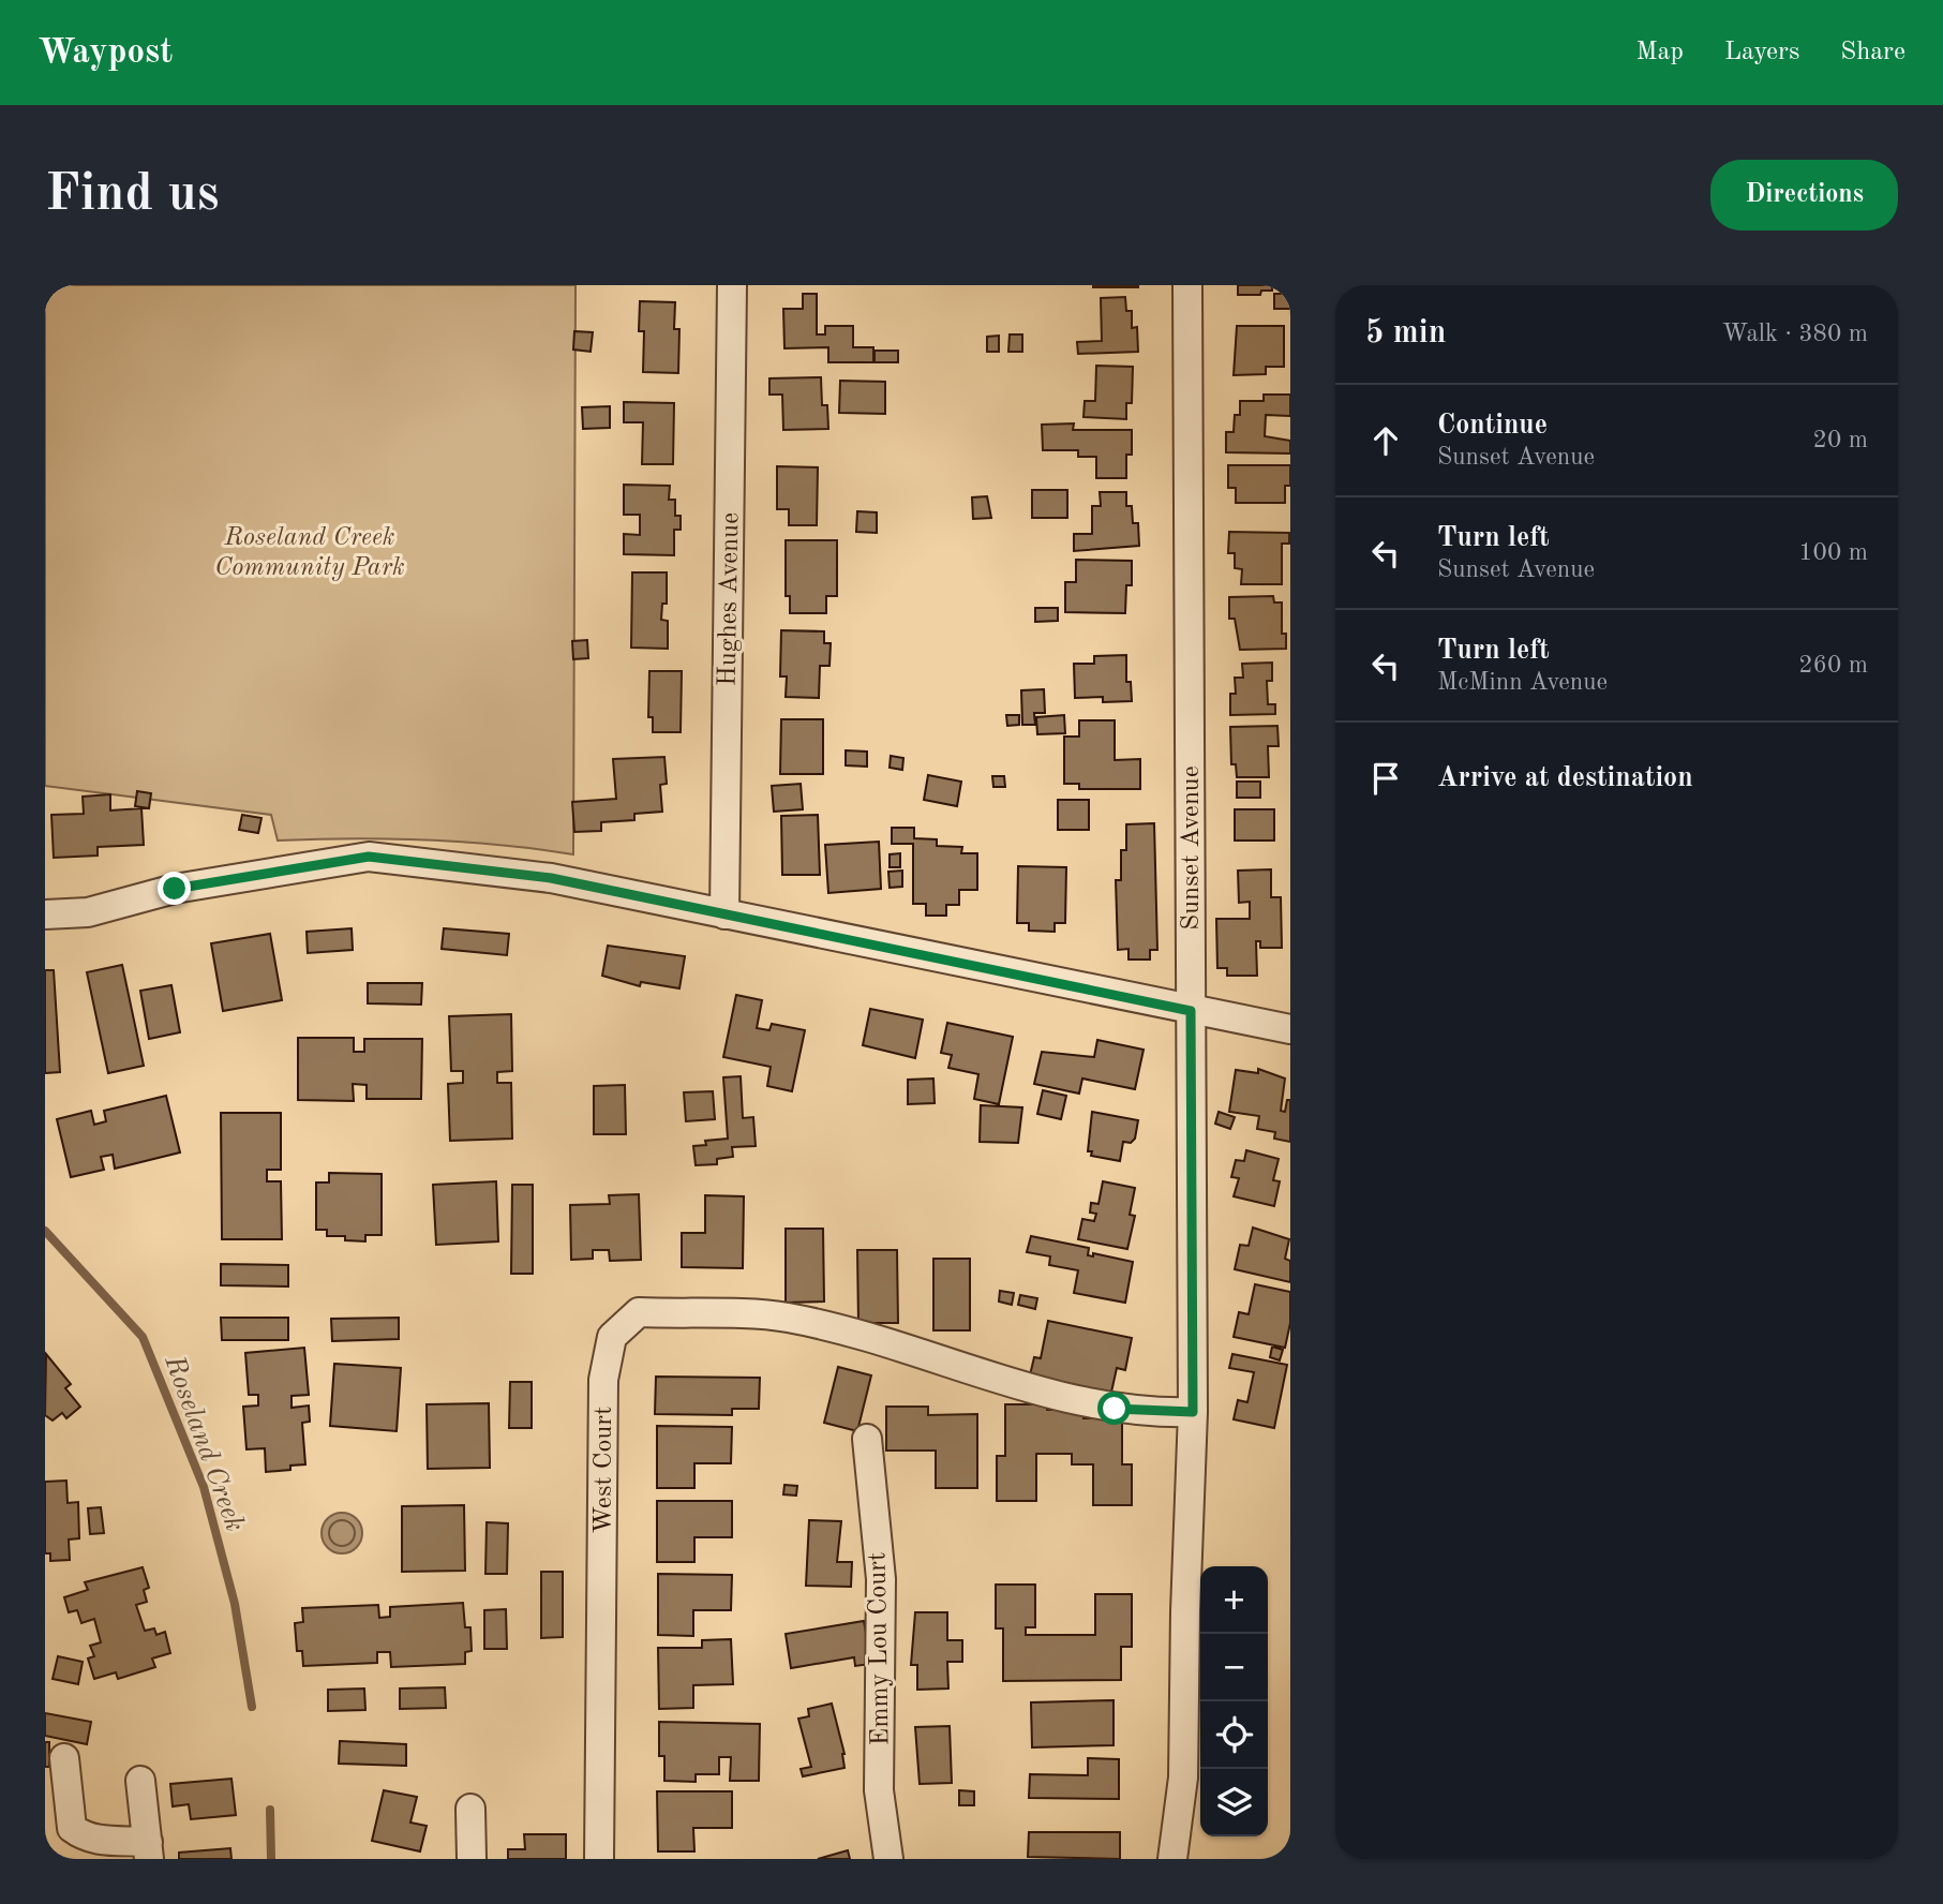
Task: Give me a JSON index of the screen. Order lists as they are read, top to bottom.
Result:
{
  "streets": {
    "street": [
      "Hughes Avenue",
      "Sunset Avenue",
      "West Court",
      "Emmy Lou Court"
    ]
  },
  "crossings": [
    ["Sunset Avenue", "West Court"]
  ],
  "water": ["Roseland Creek"],
  "parks": ["Roseland Creek Community Park"],
  "page": {
    "header": "Waypost",
    "nav": ["Map", "Layers", "Share"],
    "buttons": "Directions",
    "title": "Find us",
    "heading": ["5 min", "Walk · 380 m"],
    "list": [
      ["Continue", "Sunset Avenue", "20 m"],
      ["Turn left", "Sunset Avenue", "100 m"],
      ["Turn left", "McMinn Avenue", "260 m"],
      "Arrive at destination"
    ],
    "map_buttons": ["+", "−"]
  }
}
